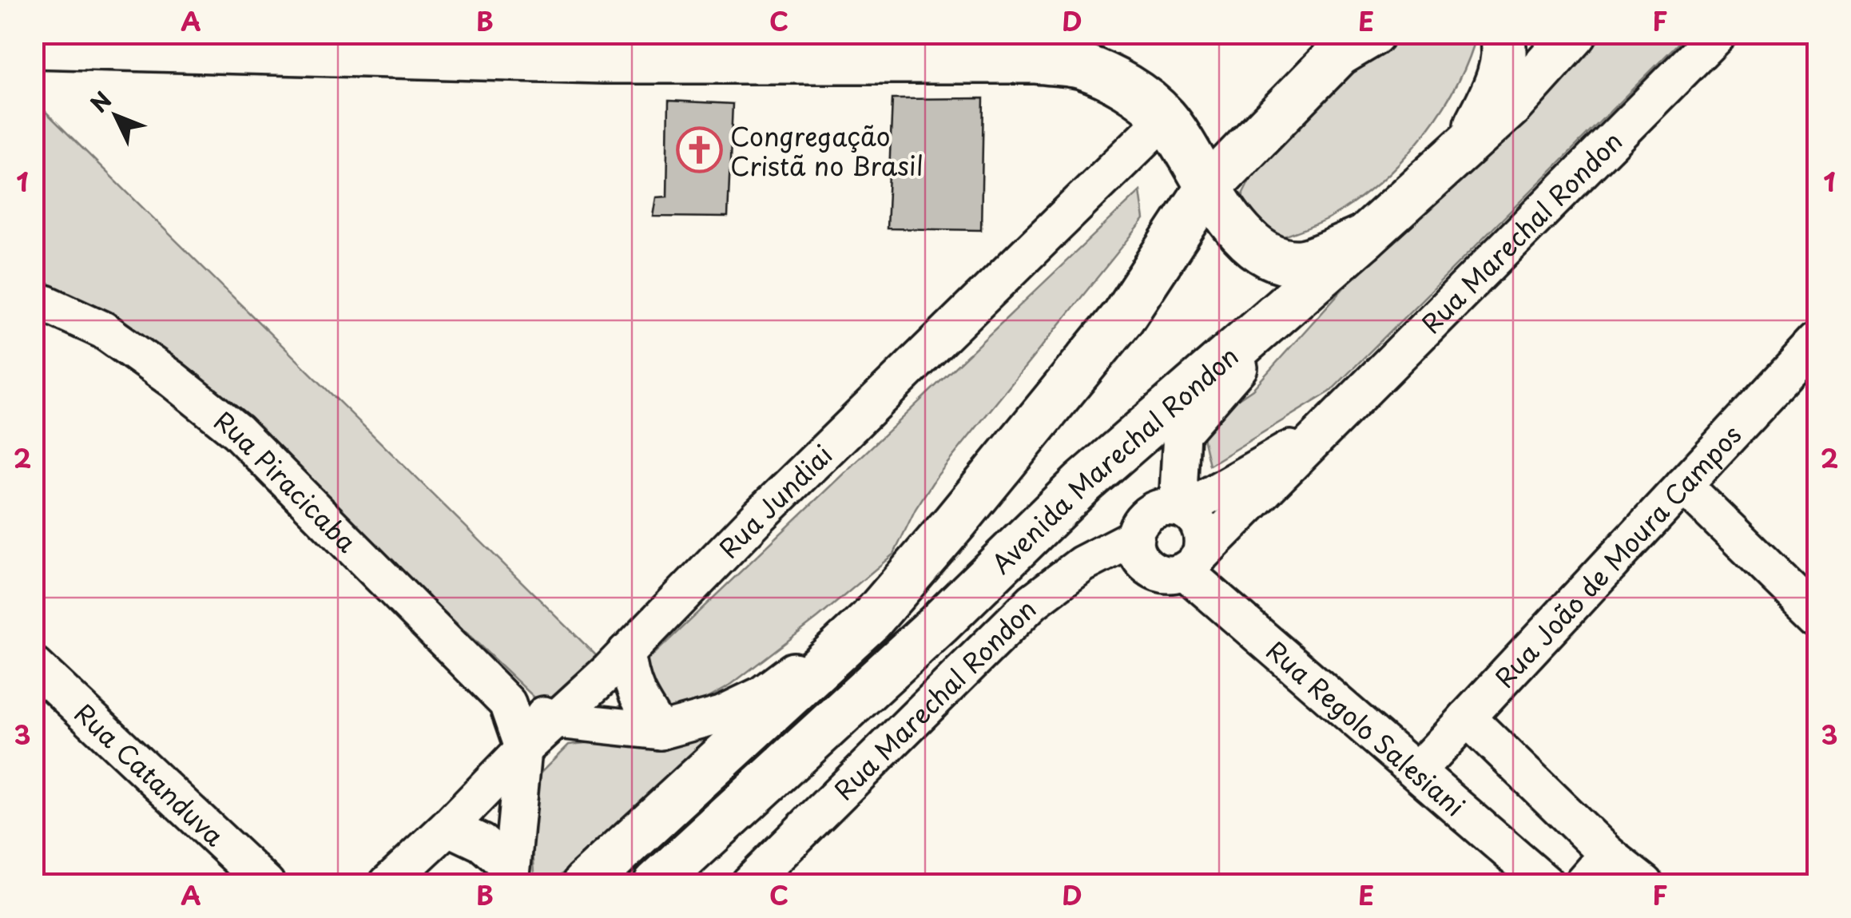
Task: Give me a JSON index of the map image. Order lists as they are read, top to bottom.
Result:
{
  "streets": {
    "main road": ["Avenida Marechal Rondon"],
    "street": [
      "Rua Marechal Rondon",
      "Rua Piracicaba",
      "Rua Jundiai",
      "Rua João de Moura Campos",
      "Rua Regolo Salesiani",
      "Rua Catanduva"
    ]
  },
  "crossings": [
    ["Rua Marechal Rondon", "Rua Regolo Salesiani"],
    ["Rua Piracicaba", "Rua Jundiai"],
    ["Rua João de Moura Campos", "Rua Regolo Salesiani"]
  ],
  "places": {
    "church": ["Congregação Cristã no Brasil"]
  },
  "north": "top left",
  "grid": {
    "columns": [
      "A",
      "B",
      "C",
      "D",
      "E",
      "F"
    ],
    "rows": ["1", "2", "3"]
  }
}
